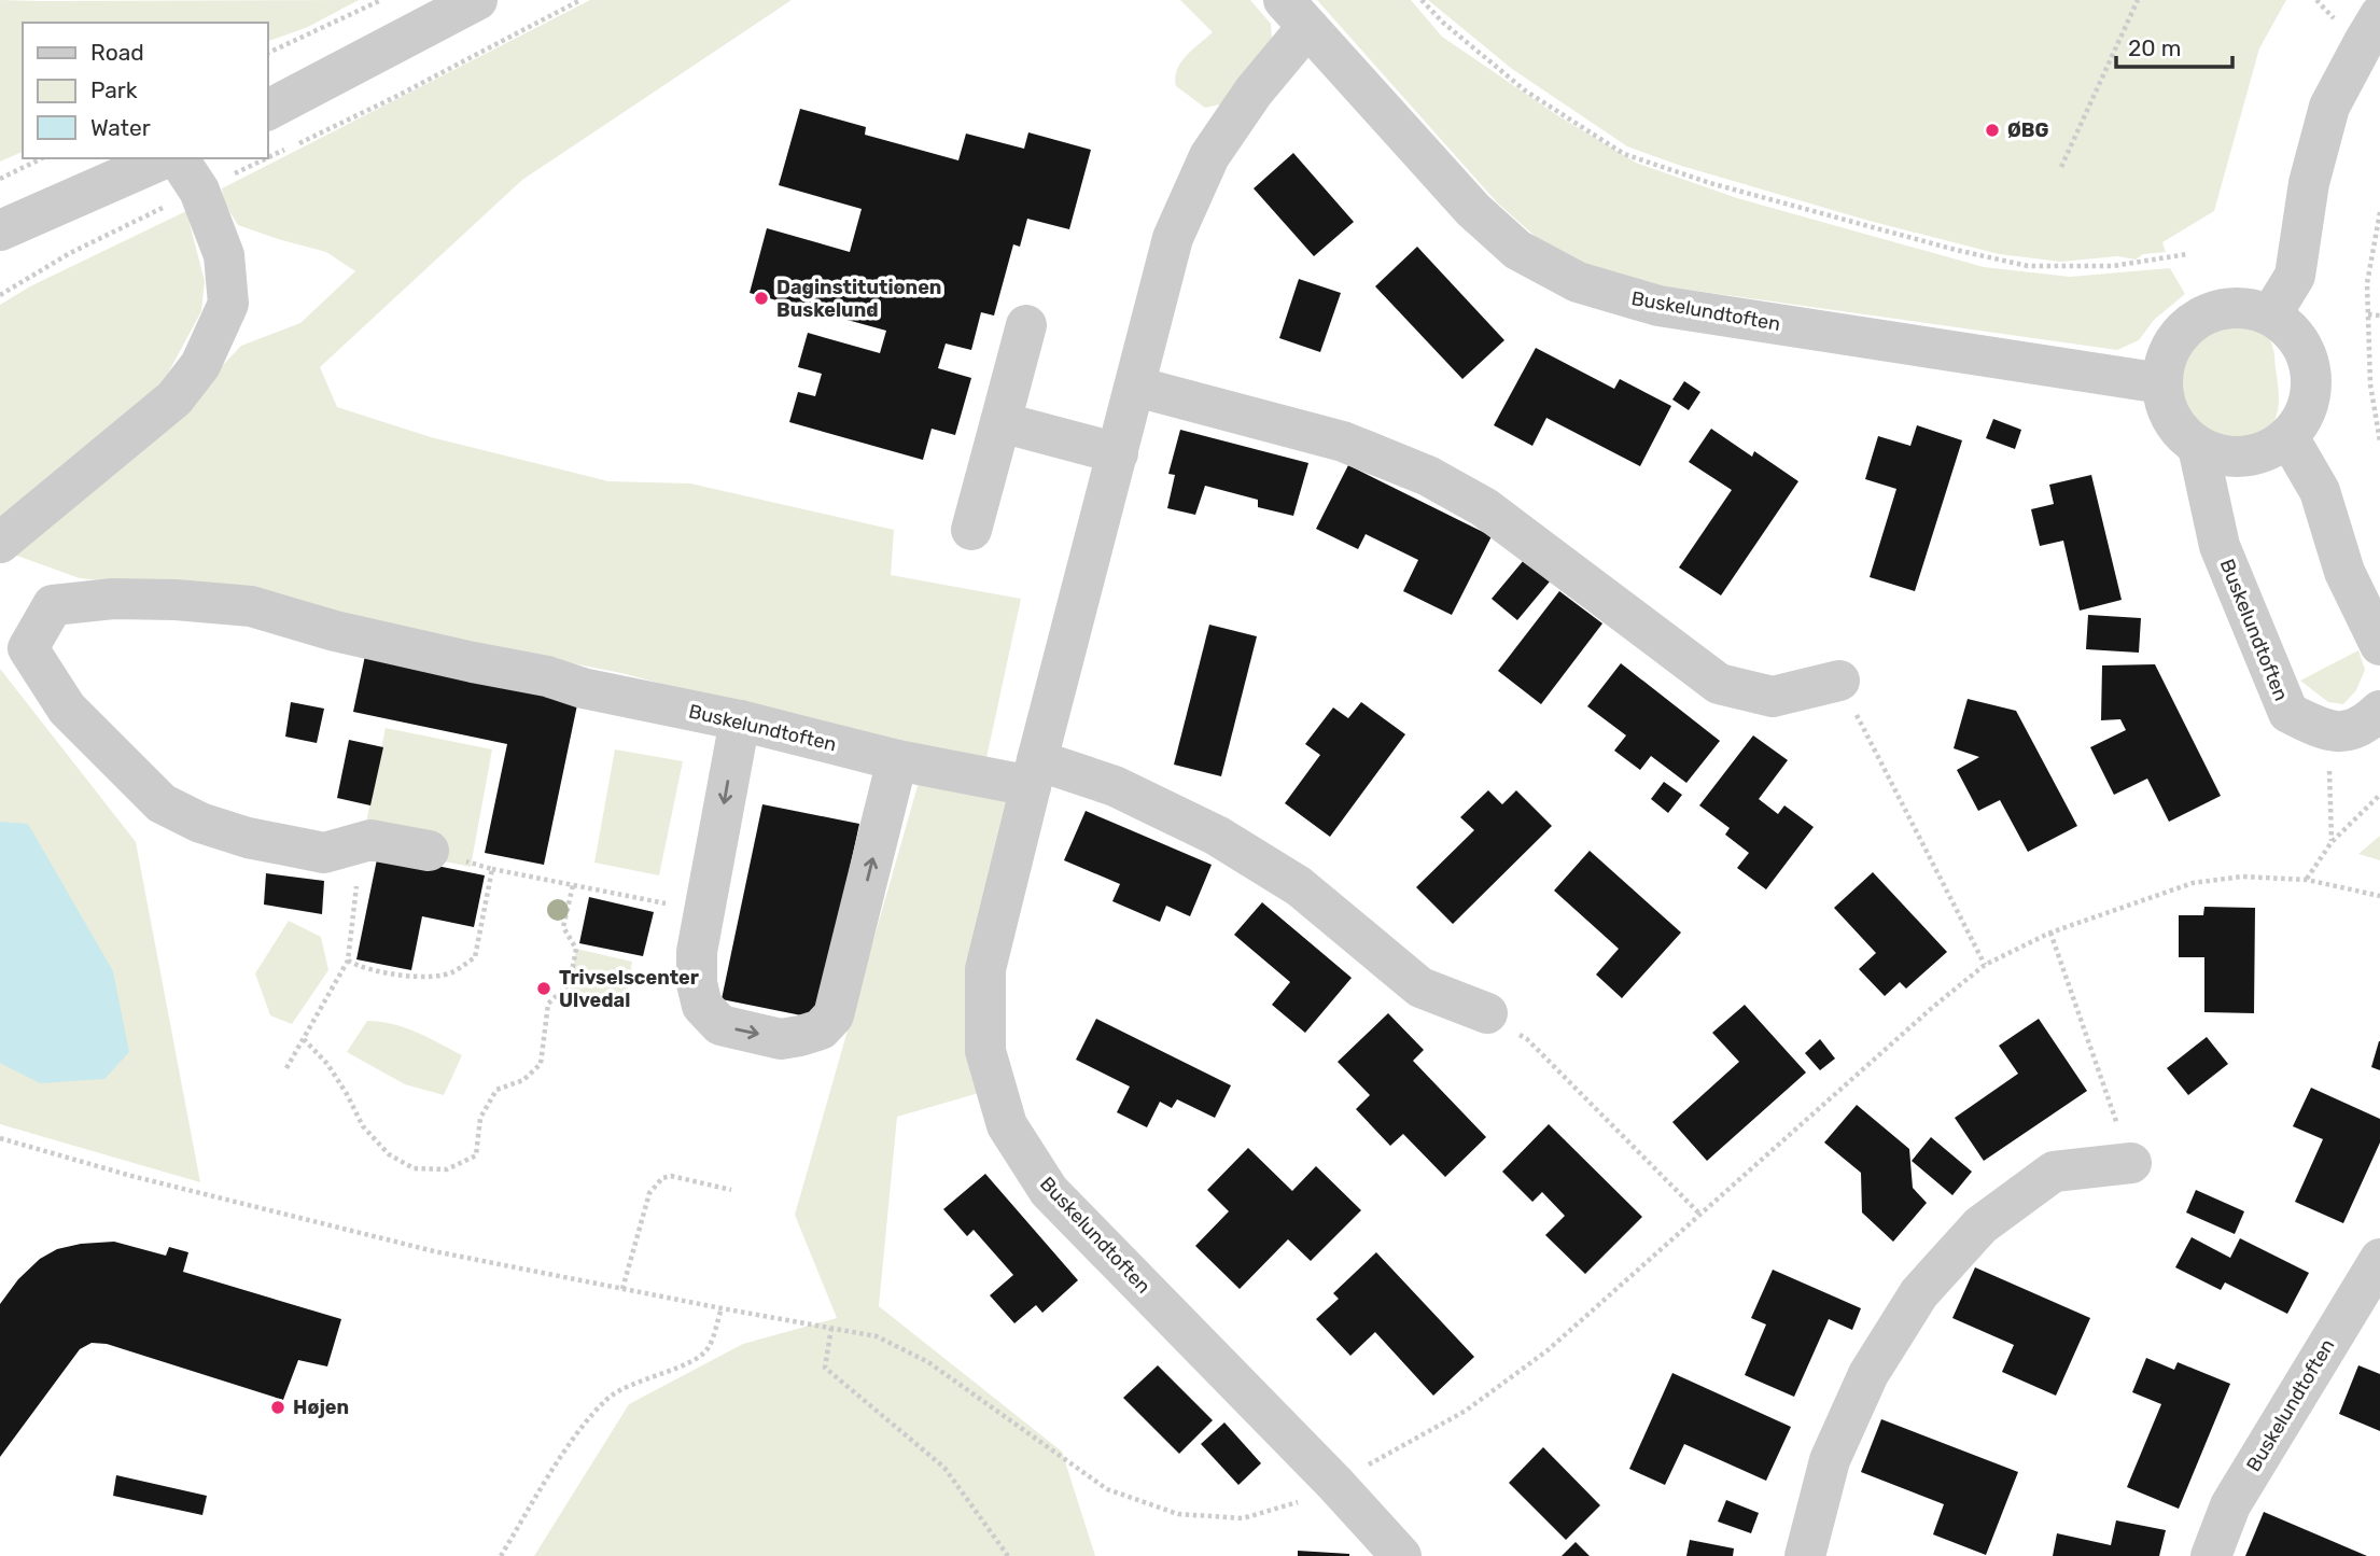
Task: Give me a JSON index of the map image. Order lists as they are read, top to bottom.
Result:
{
  "streets": {
    "street": ["Buskelundtoften"]
  },
  "places": [
    "ØBG",
    "Daginstitutionen Buskelund",
    "Trivselscenter Ulvedal",
    "Højen"
  ],
  "legend": ["Road", "Park", "Water"],
  "scale_bar": "20 m"
}
